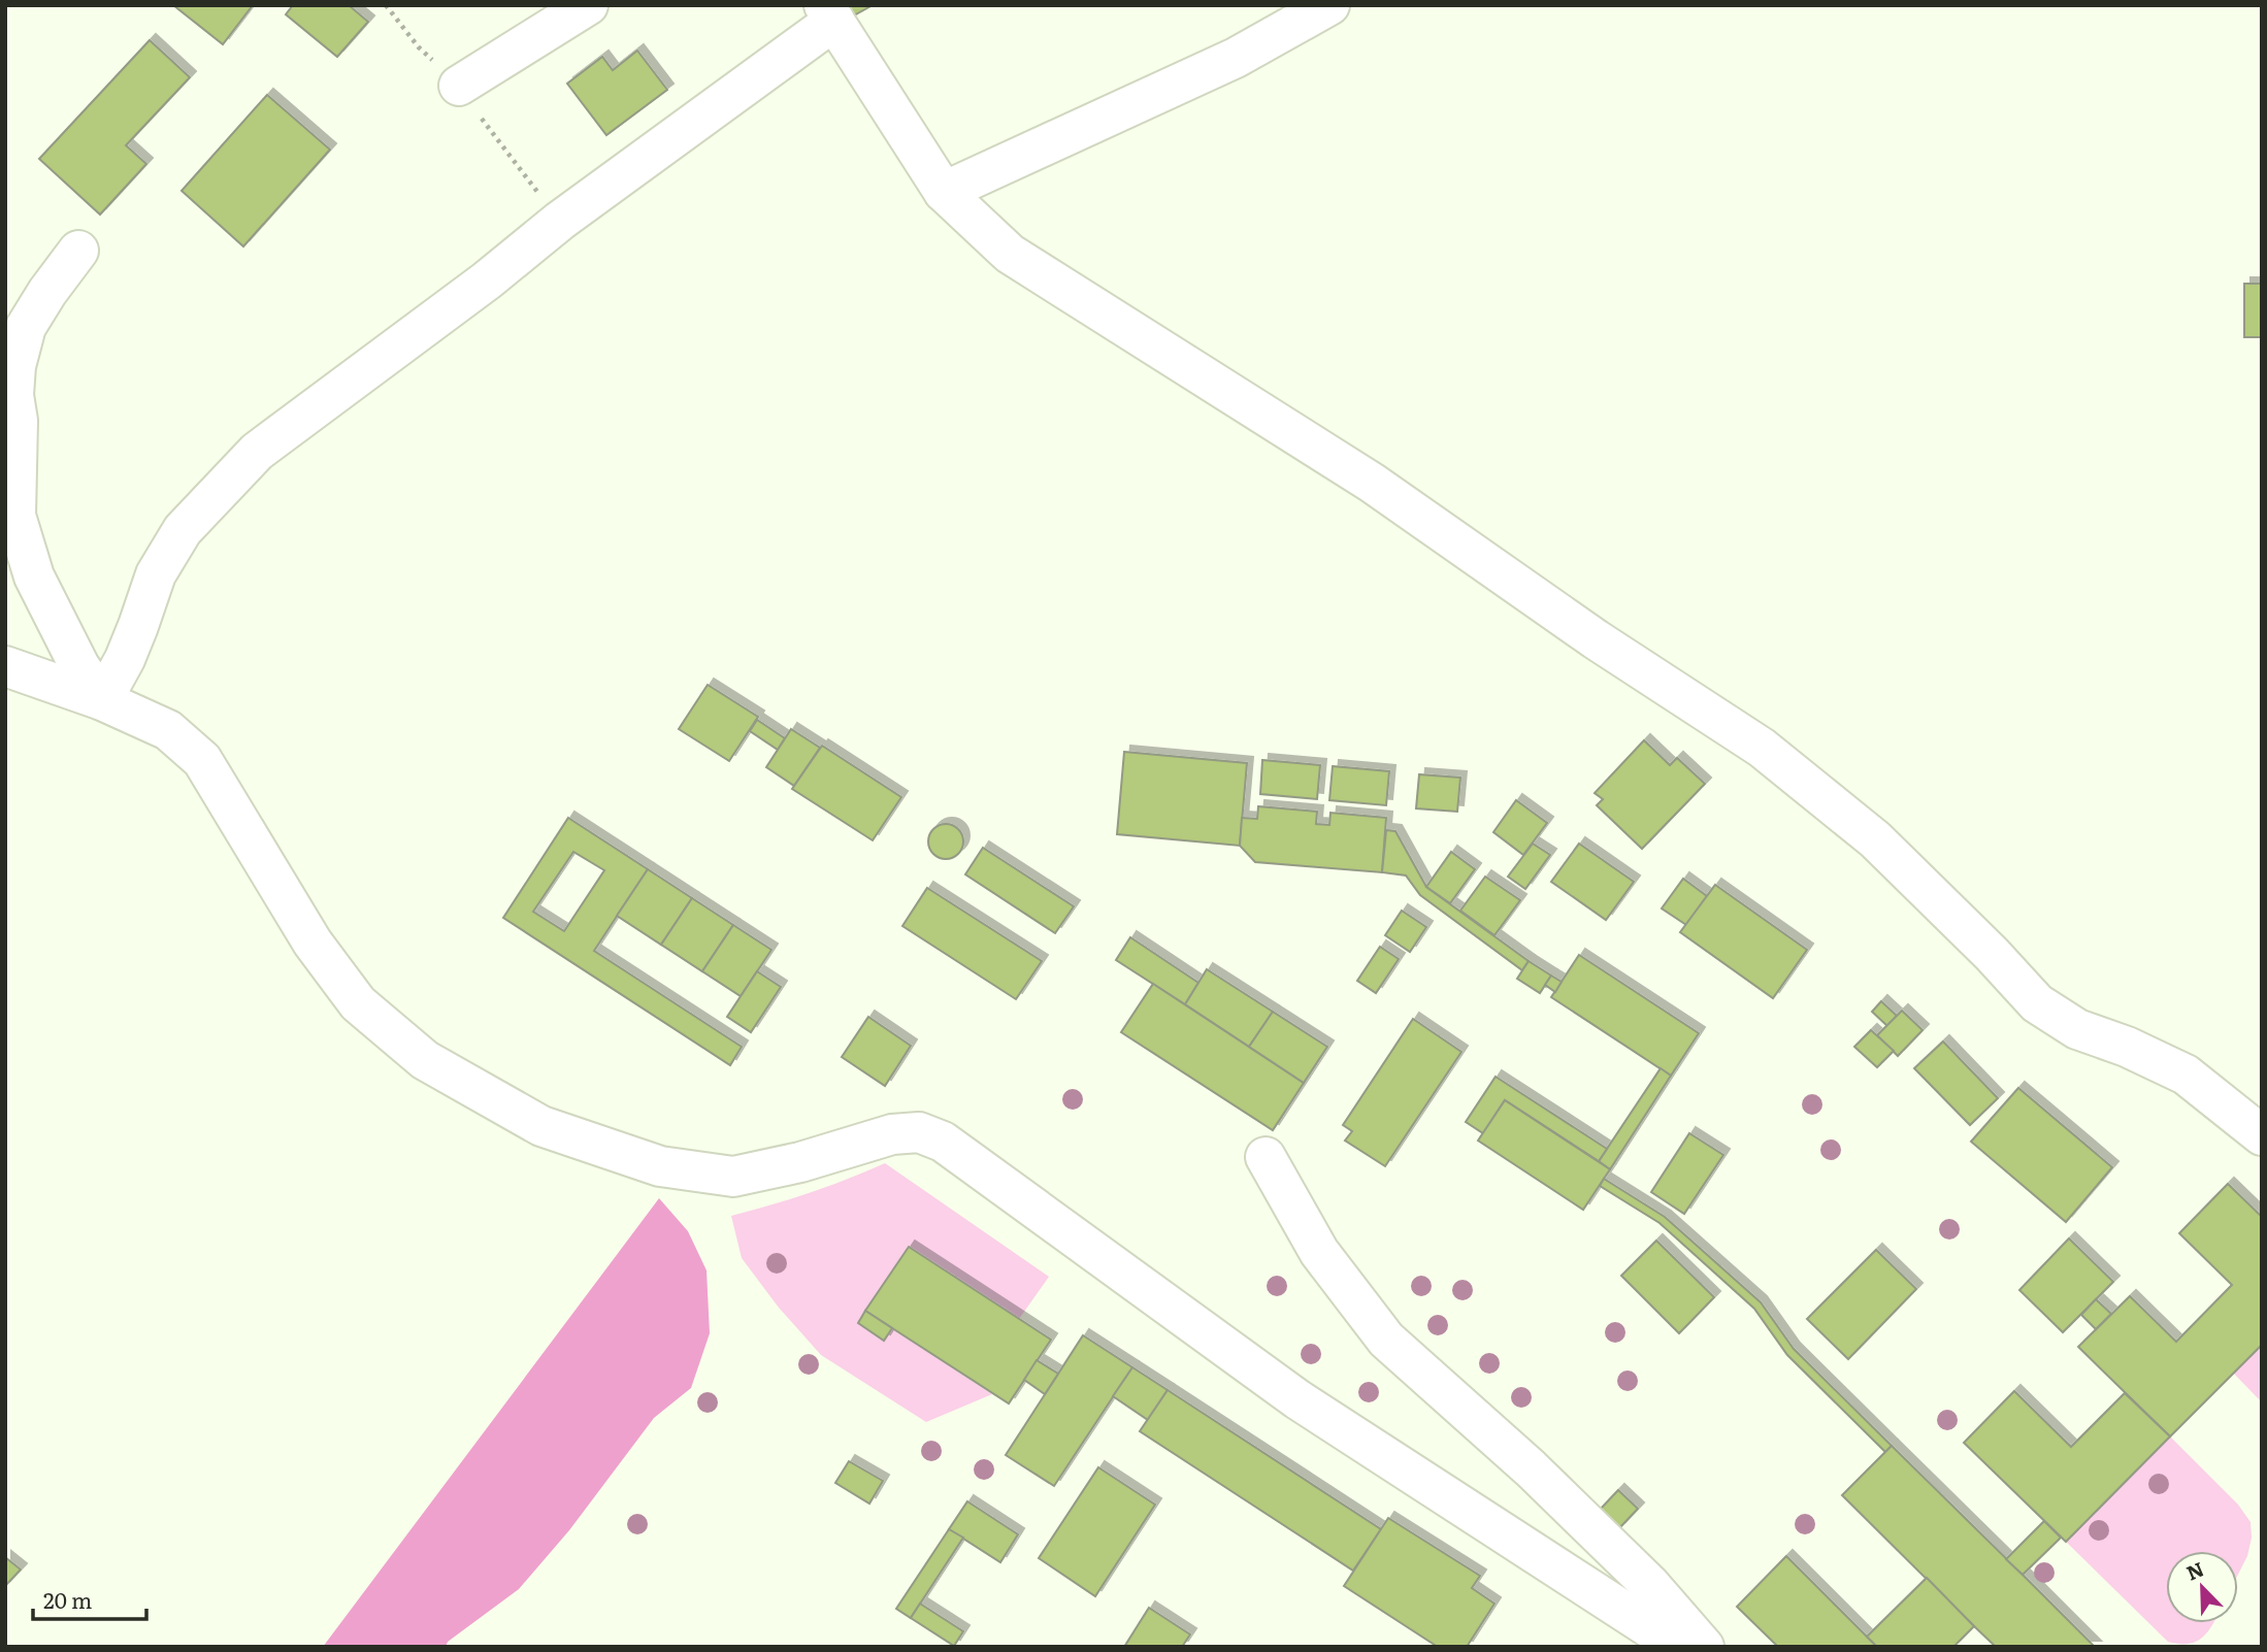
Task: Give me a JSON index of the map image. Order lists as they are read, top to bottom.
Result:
{
  "scale_bar": "20 m",
  "north": "top left"
}
